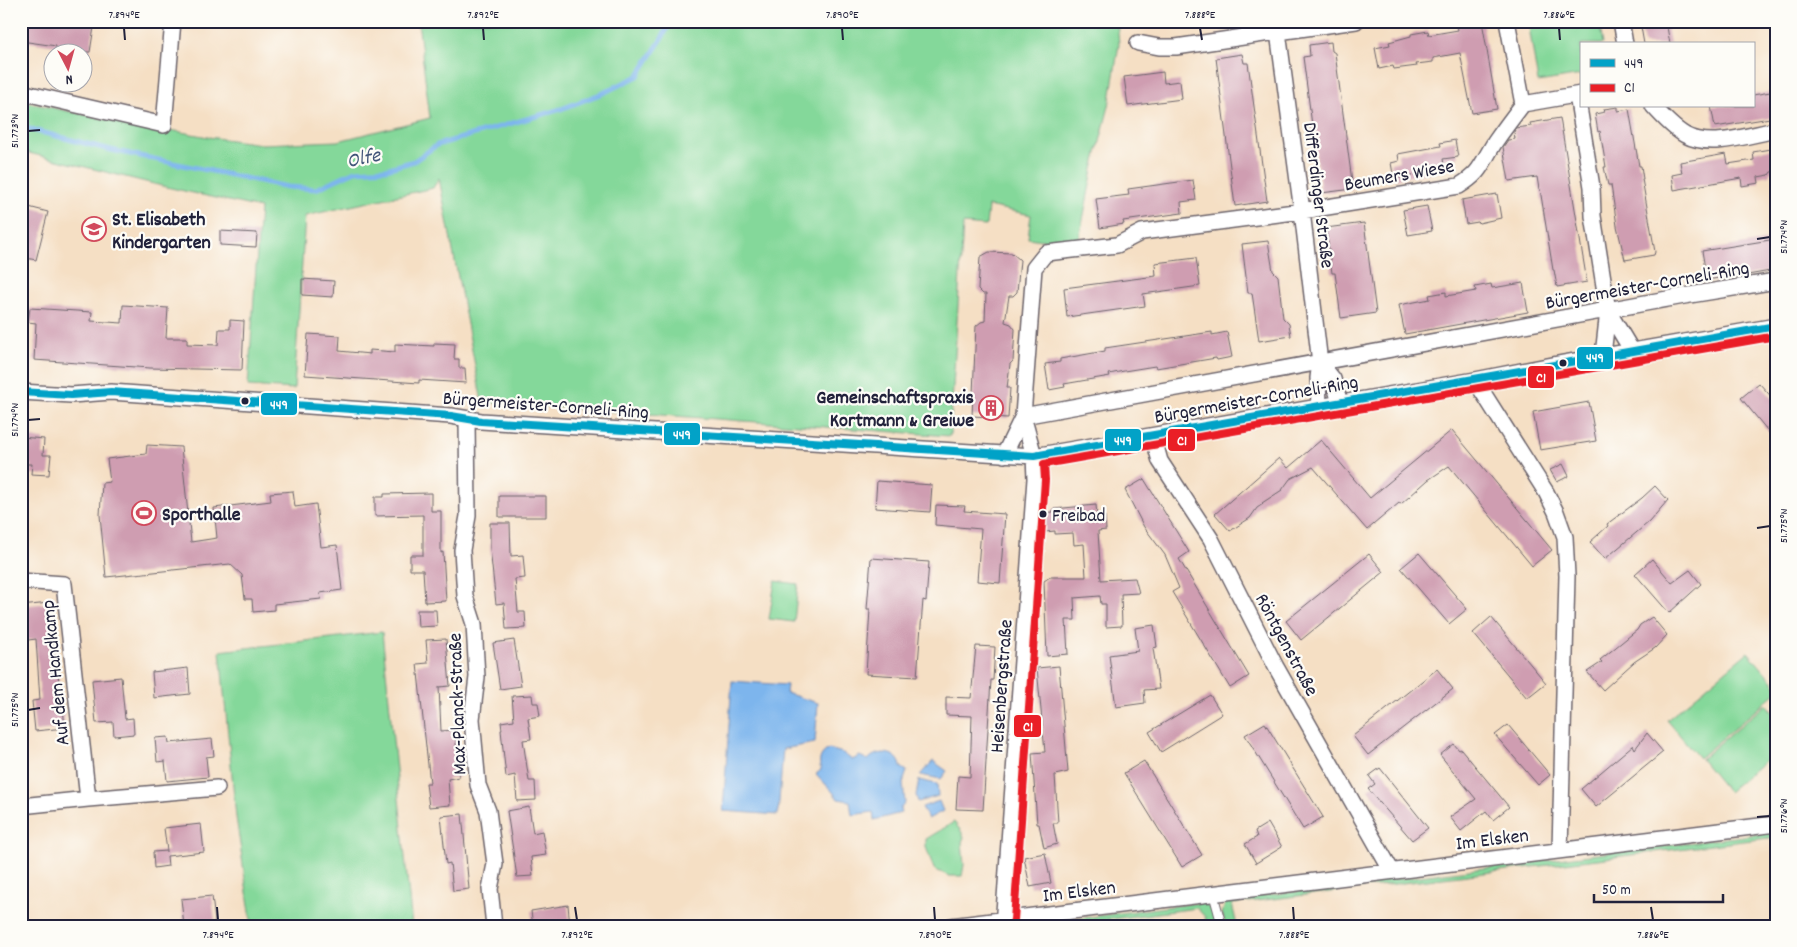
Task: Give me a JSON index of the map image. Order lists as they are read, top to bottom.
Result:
{
  "streets": {
    "street": [
      "Beumers Wiese",
      "Differdinger Straße",
      "Bürgermeister-Corneli-Ring",
      "Röntgenstraße",
      "Auf dem Handkamp",
      "Heisenbergstraße",
      "Max-Planck-Straße",
      "Im Elsken"
    ]
  },
  "crossings": [
    ["Beumers Wiese", "Differdinger Straße"],
    ["Beumers Wiese", "Bürgermeister-Corneli-Ring"],
    ["Beumers Wiese", "Heisenbergstraße"],
    ["Differdinger Straße", "Bürgermeister-Corneli-Ring"],
    ["Bürgermeister-Corneli-Ring", "Röntgenstraße"],
    ["Bürgermeister-Corneli-Ring", "Heisenbergstraße"],
    ["Bürgermeister-Corneli-Ring", "Max-Planck-Straße"],
    ["Röntgenstraße", "Im Elsken"],
    ["Heisenbergstraße", "Im Elsken"]
  ],
  "water": ["Olfe"],
  "places": {
    "school or university": ["St. Elisabeth Kindergarten"],
    "building": ["Gemeinschaftspraxis Kortmann & Greiwe"],
    "sports": ["Sporthalle"],
    "other": ["Freibad"]
  },
  "lines": ["transit line 449", "transit line C1"],
  "legend": ["449", "C1"],
  "scale_bar": "50 m",
  "north": "bottom",
  "coordinates": [
    "7.894°E",
    "7.892°E",
    "7.890°E",
    "7.888°E",
    "7.886°E",
    "51.773°N",
    "51.774°N",
    "51.775°N",
    "51.776°N"
  ]
}
